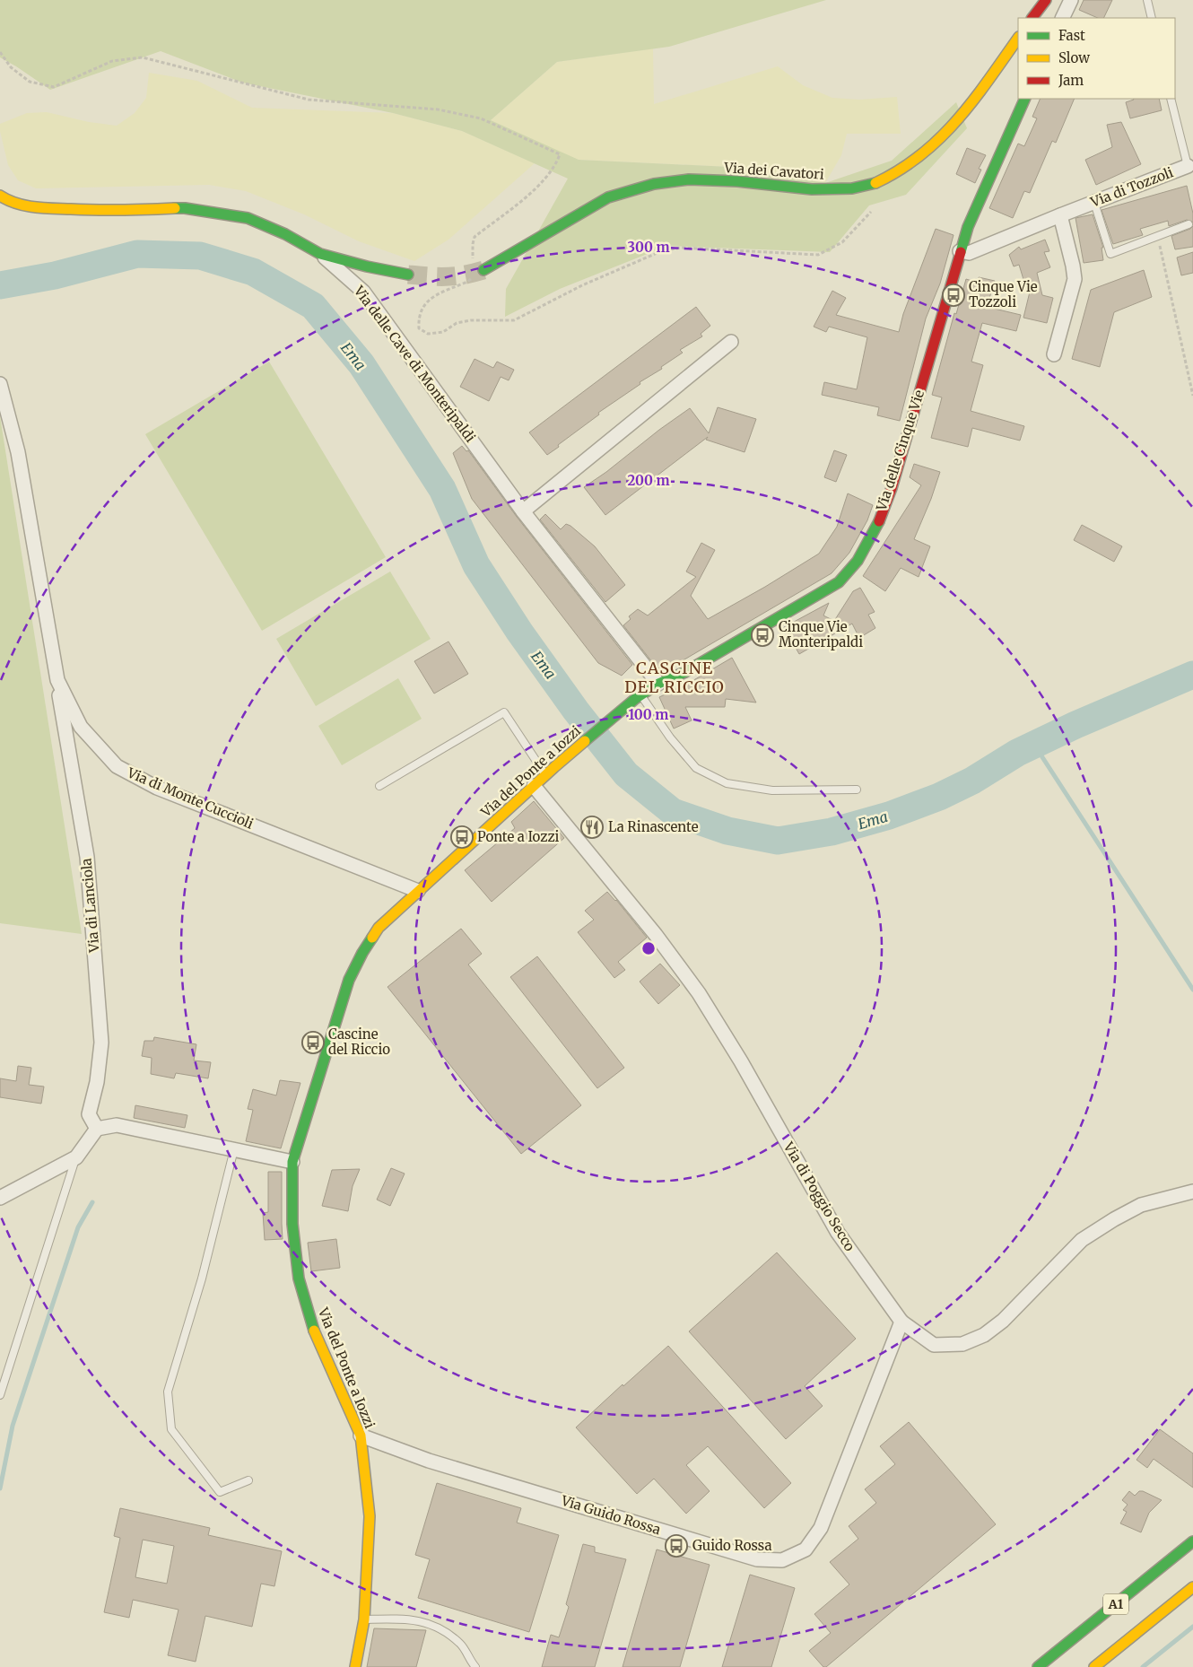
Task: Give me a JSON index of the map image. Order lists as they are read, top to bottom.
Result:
{
  "streets": {
    "main road": [
      "Via dei Cavatori",
      "Via delle Cave di Monteripaldi",
      "Via delle Cinque Vie",
      "Via del Ponte a Iozzi",
      "A1"
    ],
    "street": [
      "Via di Tozzoli",
      "Via di Monte Cuccioli",
      "Via di Lanciola",
      "Via di Poggio Secco",
      "Via Guido Rossa"
    ]
  },
  "crossings": [
    ["Via di Tozzoli", "Via delle Cinque Vie"],
    ["Via delle Cave di Monteripaldi", "Via delle Cinque Vie"],
    ["Via delle Cinque Vie", "Via del Ponte a Iozzi"],
    ["Via del Ponte a Iozzi", "Via di Monte Cuccioli"],
    ["Via del Ponte a Iozzi", "Via di Poggio Secco"],
    ["Via del Ponte a Iozzi", "Via Guido Rossa"],
    ["Via di Monte Cuccioli", "Via di Lanciola"],
    ["Via di Poggio Secco", "Via Guido Rossa"]
  ],
  "districts": ["CASCINE DEL RICCIO"],
  "water": ["Ema"],
  "places": {
    "bus stop": [
      "Cinque Vie Tozzoli",
      "Cinque Vie Monteripaldi",
      "Ponte a Iozzi",
      "Cascine del Riccio",
      "Guido Rossa"
    ],
    "restaurant": ["La Rinascente"]
  },
  "legend": ["Fast", "Slow", "Jam"],
  "rings": ["300 m", "200 m", "100 m"]
}
